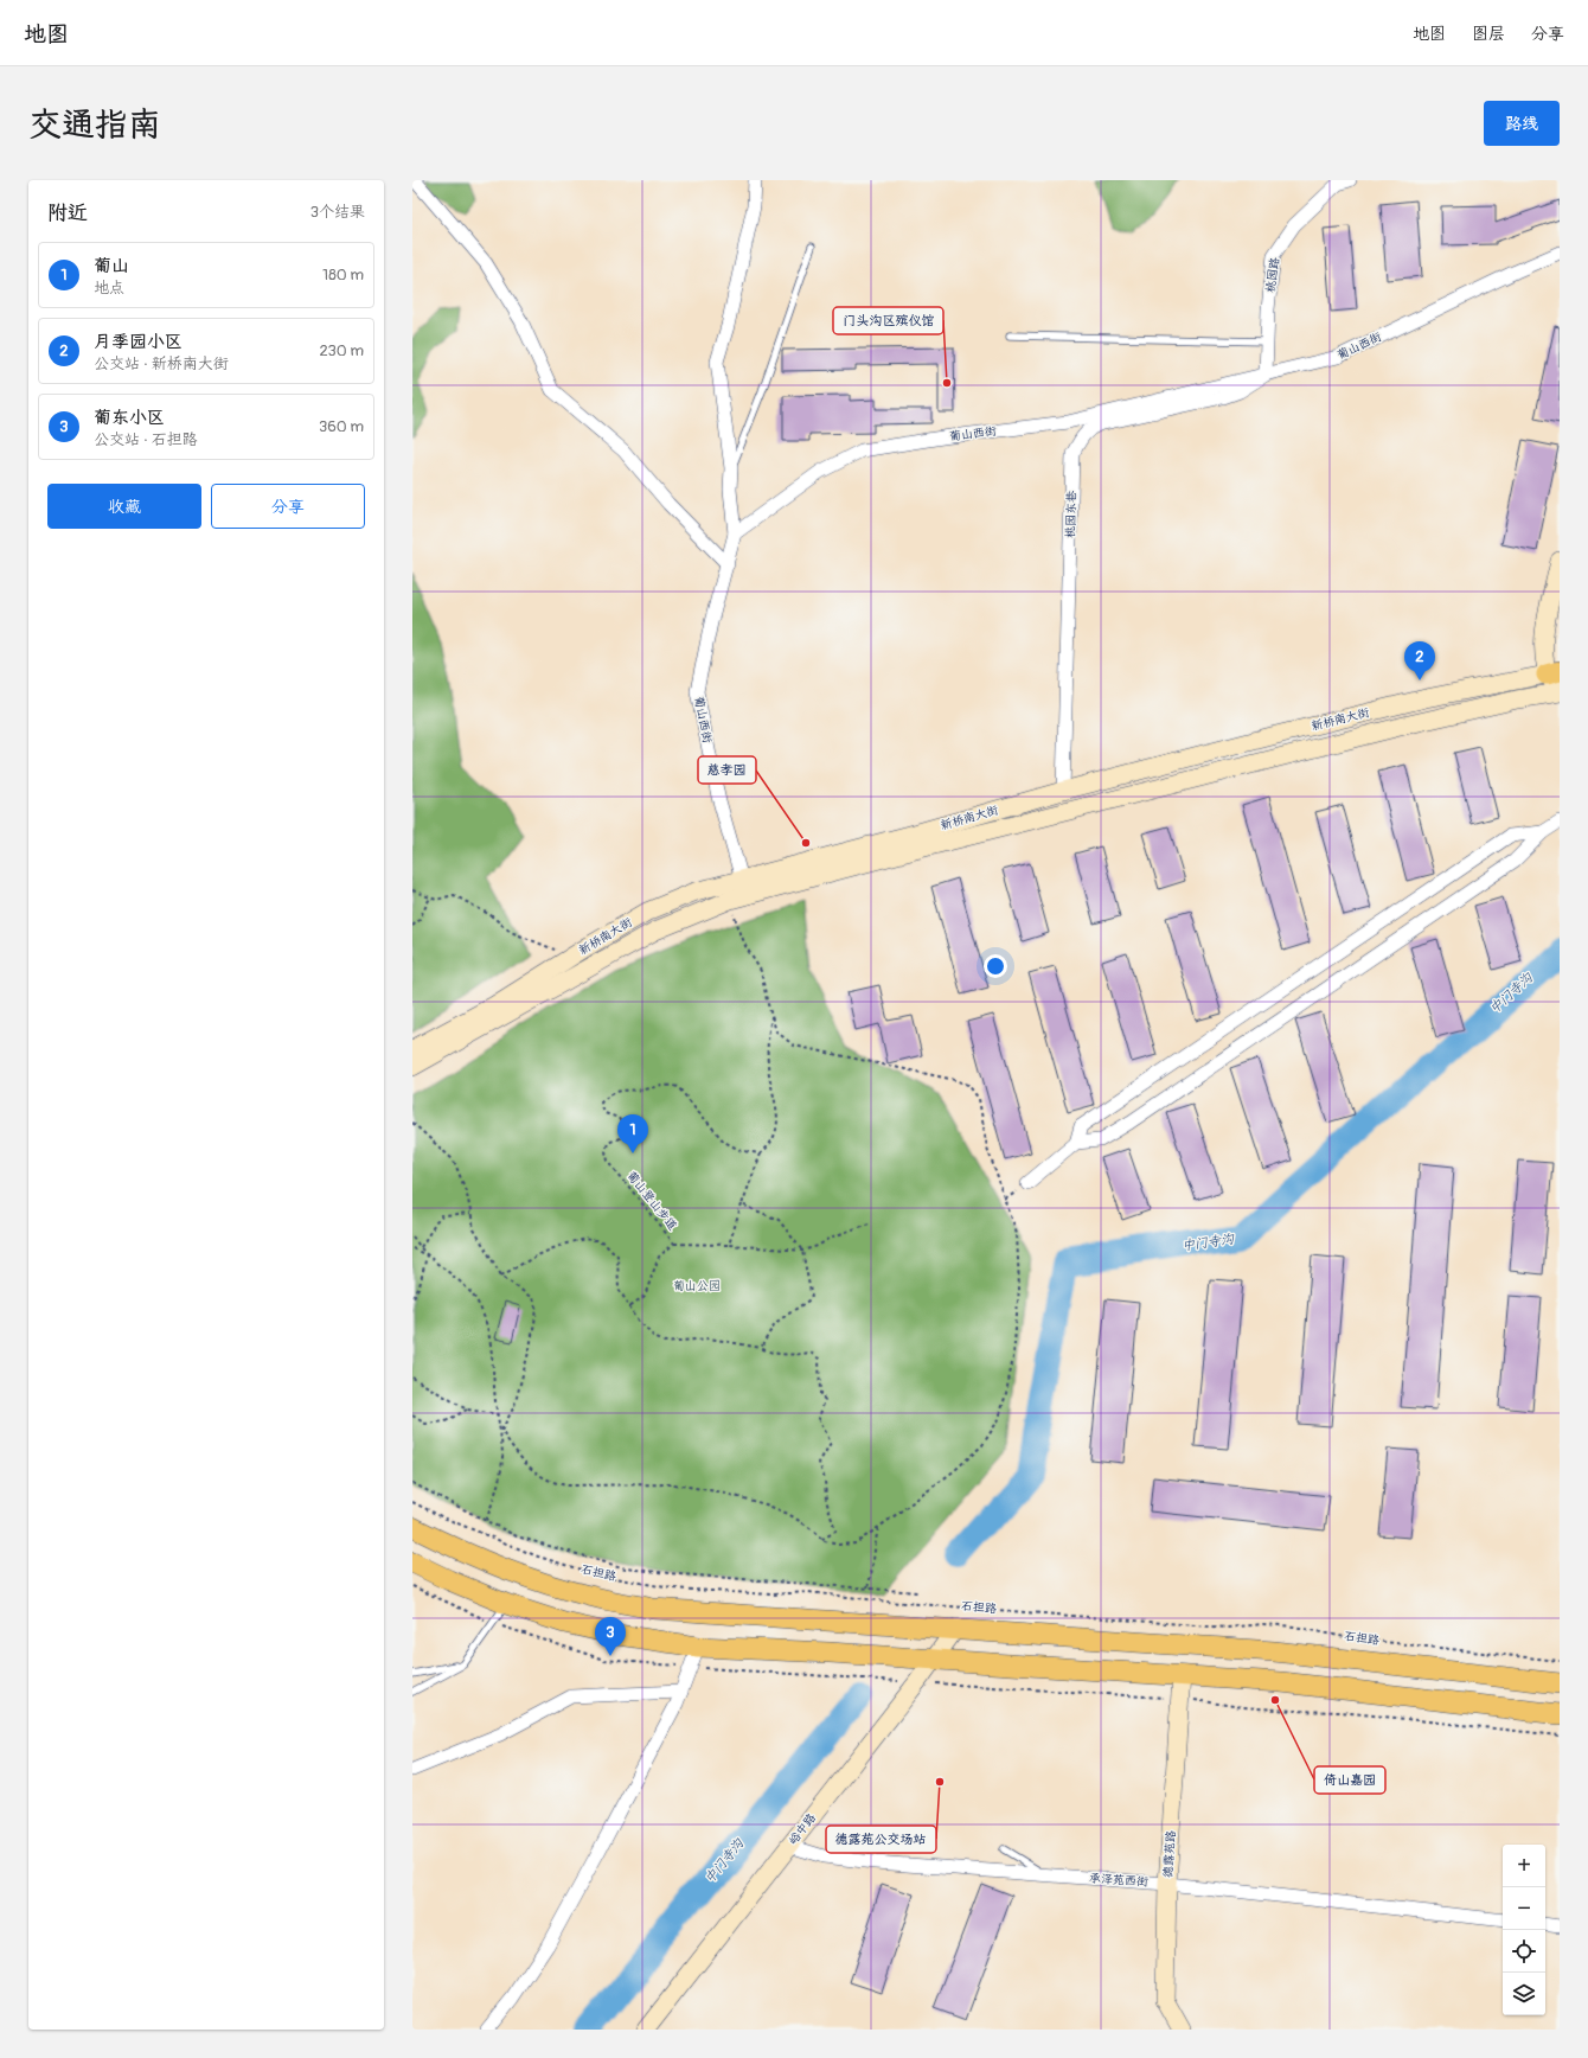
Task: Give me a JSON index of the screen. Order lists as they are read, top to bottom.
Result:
{
  "streets": {
    "main road": [
      "新桥南大街",
      "石担路",
      "峪中路",
      "德露苑路"
    ],
    "street": [
      "桃园路",
      "葡山西街",
      "桃园东巷",
      "承泽苑西街"
    ],
    "path": ["葡山登山步道"]
  },
  "crossings": [
    ["桃园路", "葡山西街"],
    ["桃园路", "桃园东巷"],
    ["葡山西街", "桃园东巷"],
    ["葡山西街", "新桥南大街"],
    ["桃园东巷", "新桥南大街"],
    ["石担路", "峪中路"],
    ["峪中路", "承泽苑西街"],
    ["德露苑路", "承泽苑西街"]
  ],
  "water": ["中门寺沟"],
  "parks": ["葡山公园"],
  "places": [
    "门头沟区殡仪馆",
    "慈孝园",
    "倚山嘉园",
    "德露苑公交场站"
  ],
  "page": {
    "header": "地图",
    "nav": ["地图", "图层", "分享"],
    "title": "交通指南",
    "buttons": [
      "路线",
      ["收藏", "分享"]
    ],
    "heading": ["附近", "3个结果"],
    "list": [
      {
        "mark": "1",
        "name": "葡山",
        "note": "地点",
        "value": "180 m"
      },
      {
        "mark": "2",
        "name": "月季园小区",
        "note": "公交站 · 新桥南大街",
        "value": "230 m"
      },
      {
        "mark": "3",
        "name": "葡东小区",
        "note": "公交站 · 石担路",
        "value": "360 m"
      }
    ],
    "pins": ["2", "1", "3"],
    "map_buttons": ["+", "−"]
  }
}
